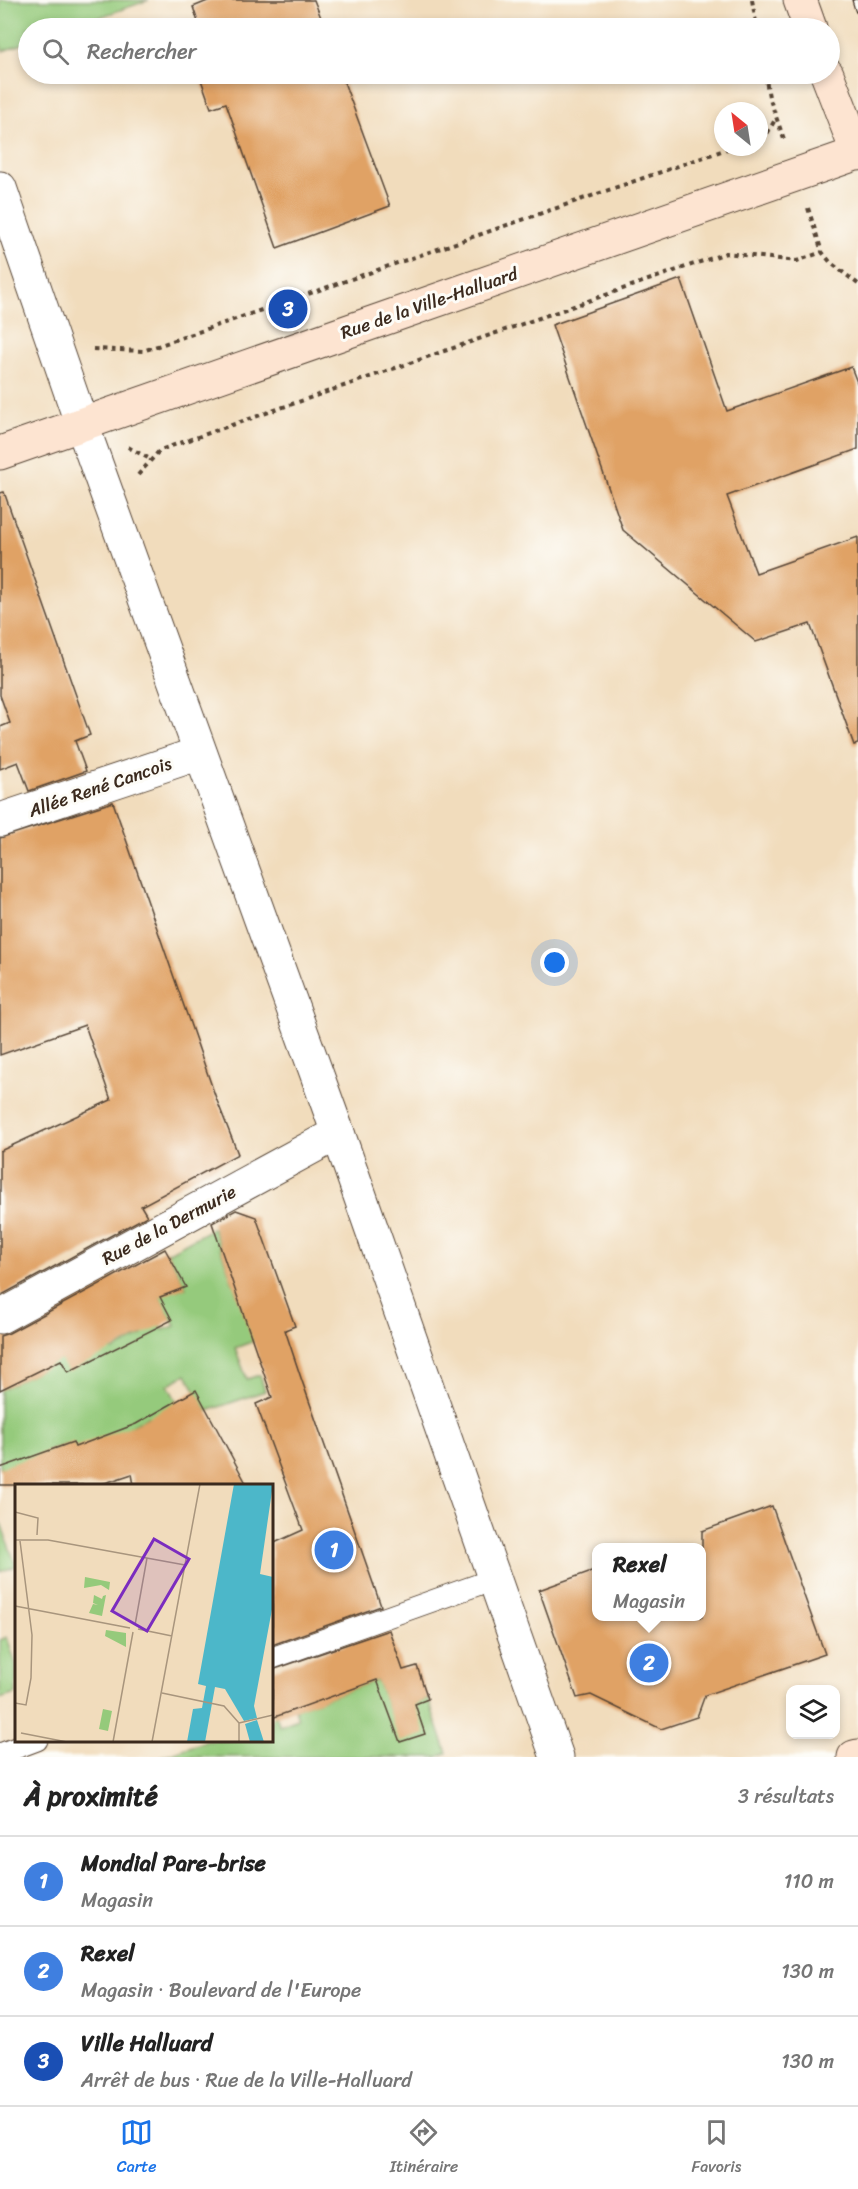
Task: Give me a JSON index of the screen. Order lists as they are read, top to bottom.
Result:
{
  "streets": {
    "main road": ["Rue de la Ville-Halluard"],
    "street": ["Allée René Cancois", "Rue de la Dermurie"]
  },
  "north": "top left",
  "page": {
    "search": "Rechercher",
    "pins": ["3", "1", "2"],
    "popup": ["Rexel", "Magasin"],
    "heading": ["À proximité", "3 résultats"],
    "list": [
      {
        "mark": "1",
        "name": "Mondial Pare-brise",
        "note": "Magasin",
        "value": "110 m"
      },
      {
        "mark": "2",
        "name": "Rexel",
        "note": "Magasin · Boulevard de l'Europe",
        "value": "130 m"
      },
      {
        "mark": "3",
        "name": "Ville Halluard",
        "note": "Arrêt de bus · Rue de la Ville-Halluard",
        "value": "130 m"
      }
    ],
    "nav": ["Carte", "Itinéraire", "Favoris"]
  }
}
